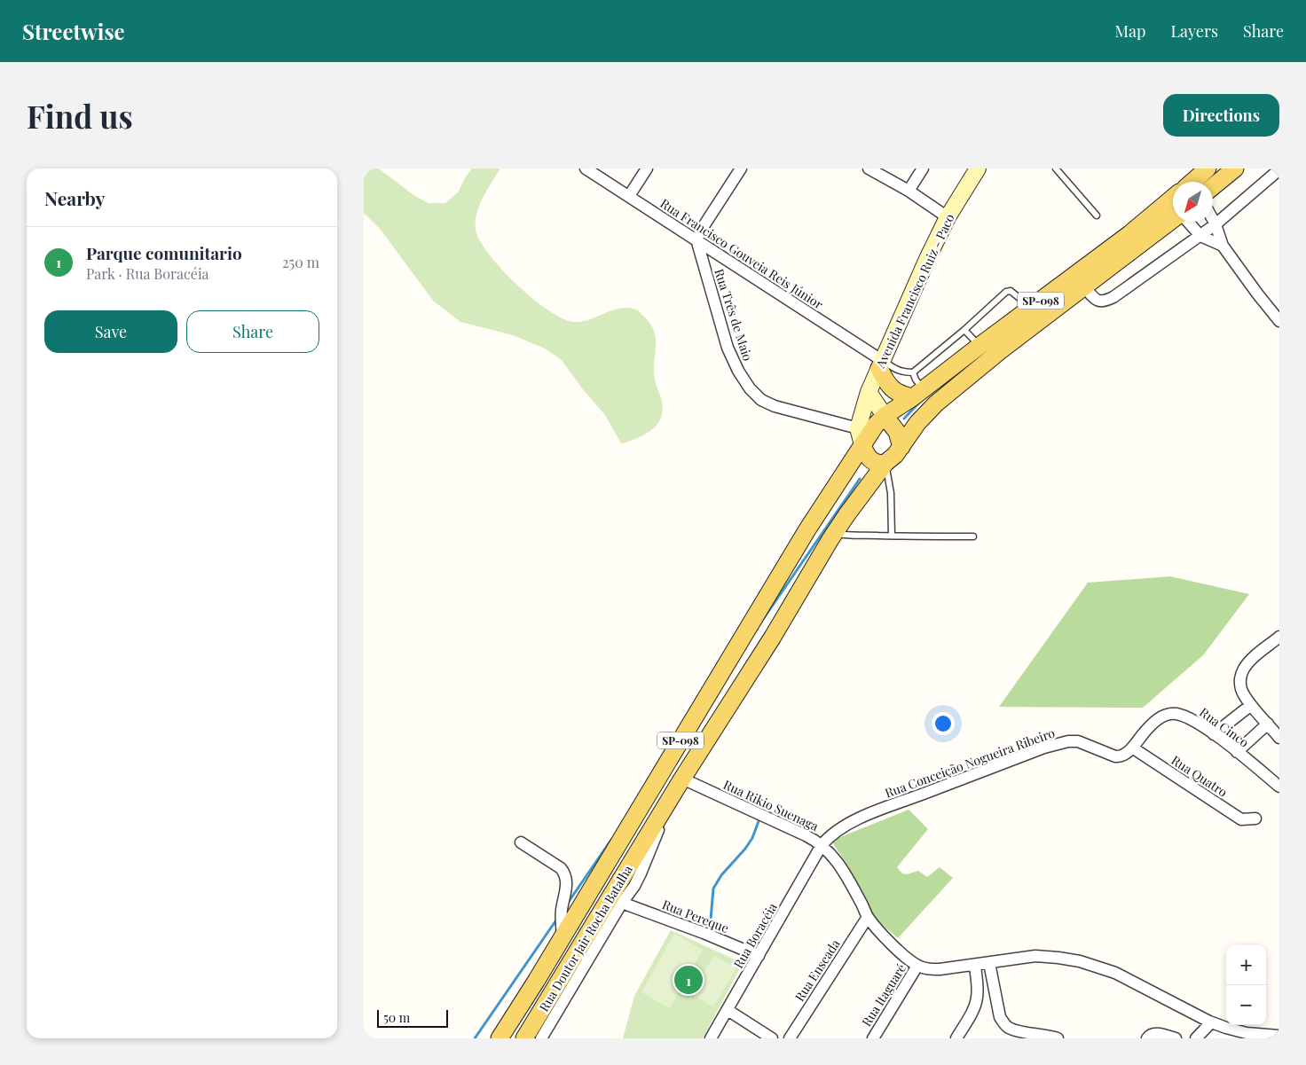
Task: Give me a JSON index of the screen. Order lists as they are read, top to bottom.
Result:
{
  "streets": {
    "main road": ["SP-098"],
    "street": [
      "Rua Francisco Gouveia Reis Júnior",
      "Avenida Francisco Ruiz - Paco",
      "Rua Três de Maio",
      "Rua Cinco",
      "Rua Conceição Nogueira Ribeiro",
      "Rua Quatro",
      "Rua Rikio Suenaga",
      "Rua Pereque",
      "Rua Boracéia",
      "Rua Doutor Jair Rocha Batalha",
      "Rua Enseada",
      "Rua Itaguaré"
    ]
  },
  "crossings": [
    ["Rua Francisco Gouveia Reis Júnior", "Avenida Francisco Ruiz - Paco"],
    ["Rua Francisco Gouveia Reis Júnior", "Rua Três de Maio"],
    ["Avenida Francisco Ruiz - Paco", "SP-098"],
    ["Avenida Francisco Ruiz - Paco", "Rua Três de Maio"],
    ["SP-098", "Rua Três de Maio"],
    ["SP-098", "Rua Rikio Suenaga"],
    ["SP-098", "Rua Doutor Jair Rocha Batalha"],
    ["Rua Cinco", "Rua Conceição Nogueira Ribeiro"],
    ["Rua Cinco", "Rua Quatro"],
    ["Rua Conceição Nogueira Ribeiro", "Rua Quatro"],
    ["Rua Conceição Nogueira Ribeiro", "Rua Rikio Suenaga"],
    ["Rua Conceição Nogueira Ribeiro", "Rua Boracéia"],
    ["Rua Rikio Suenaga", "Rua Boracéia"],
    ["Rua Rikio Suenaga", "Rua Enseada"],
    ["Rua Rikio Suenaga", "Rua Itaguaré"],
    ["Rua Pereque", "Rua Boracéia"],
    ["Rua Pereque", "Rua Doutor Jair Rocha Batalha"]
  ],
  "scale_bar": "50 m",
  "north": "bottom left",
  "page": {
    "header": "Streetwise",
    "nav": ["Map", "Layers", "Share"],
    "buttons": [
      "Directions",
      ["Save", "Share"]
    ],
    "title": "Find us",
    "heading": "Nearby",
    "list": [
      {
        "mark": "1",
        "name": "Parque comunitario",
        "note": "Park · Rua Boracéia",
        "value": "250 m"
      }
    ],
    "map_buttons": ["+", "−"],
    "pins": "1",
    "scale": "50 m"
  }
}
